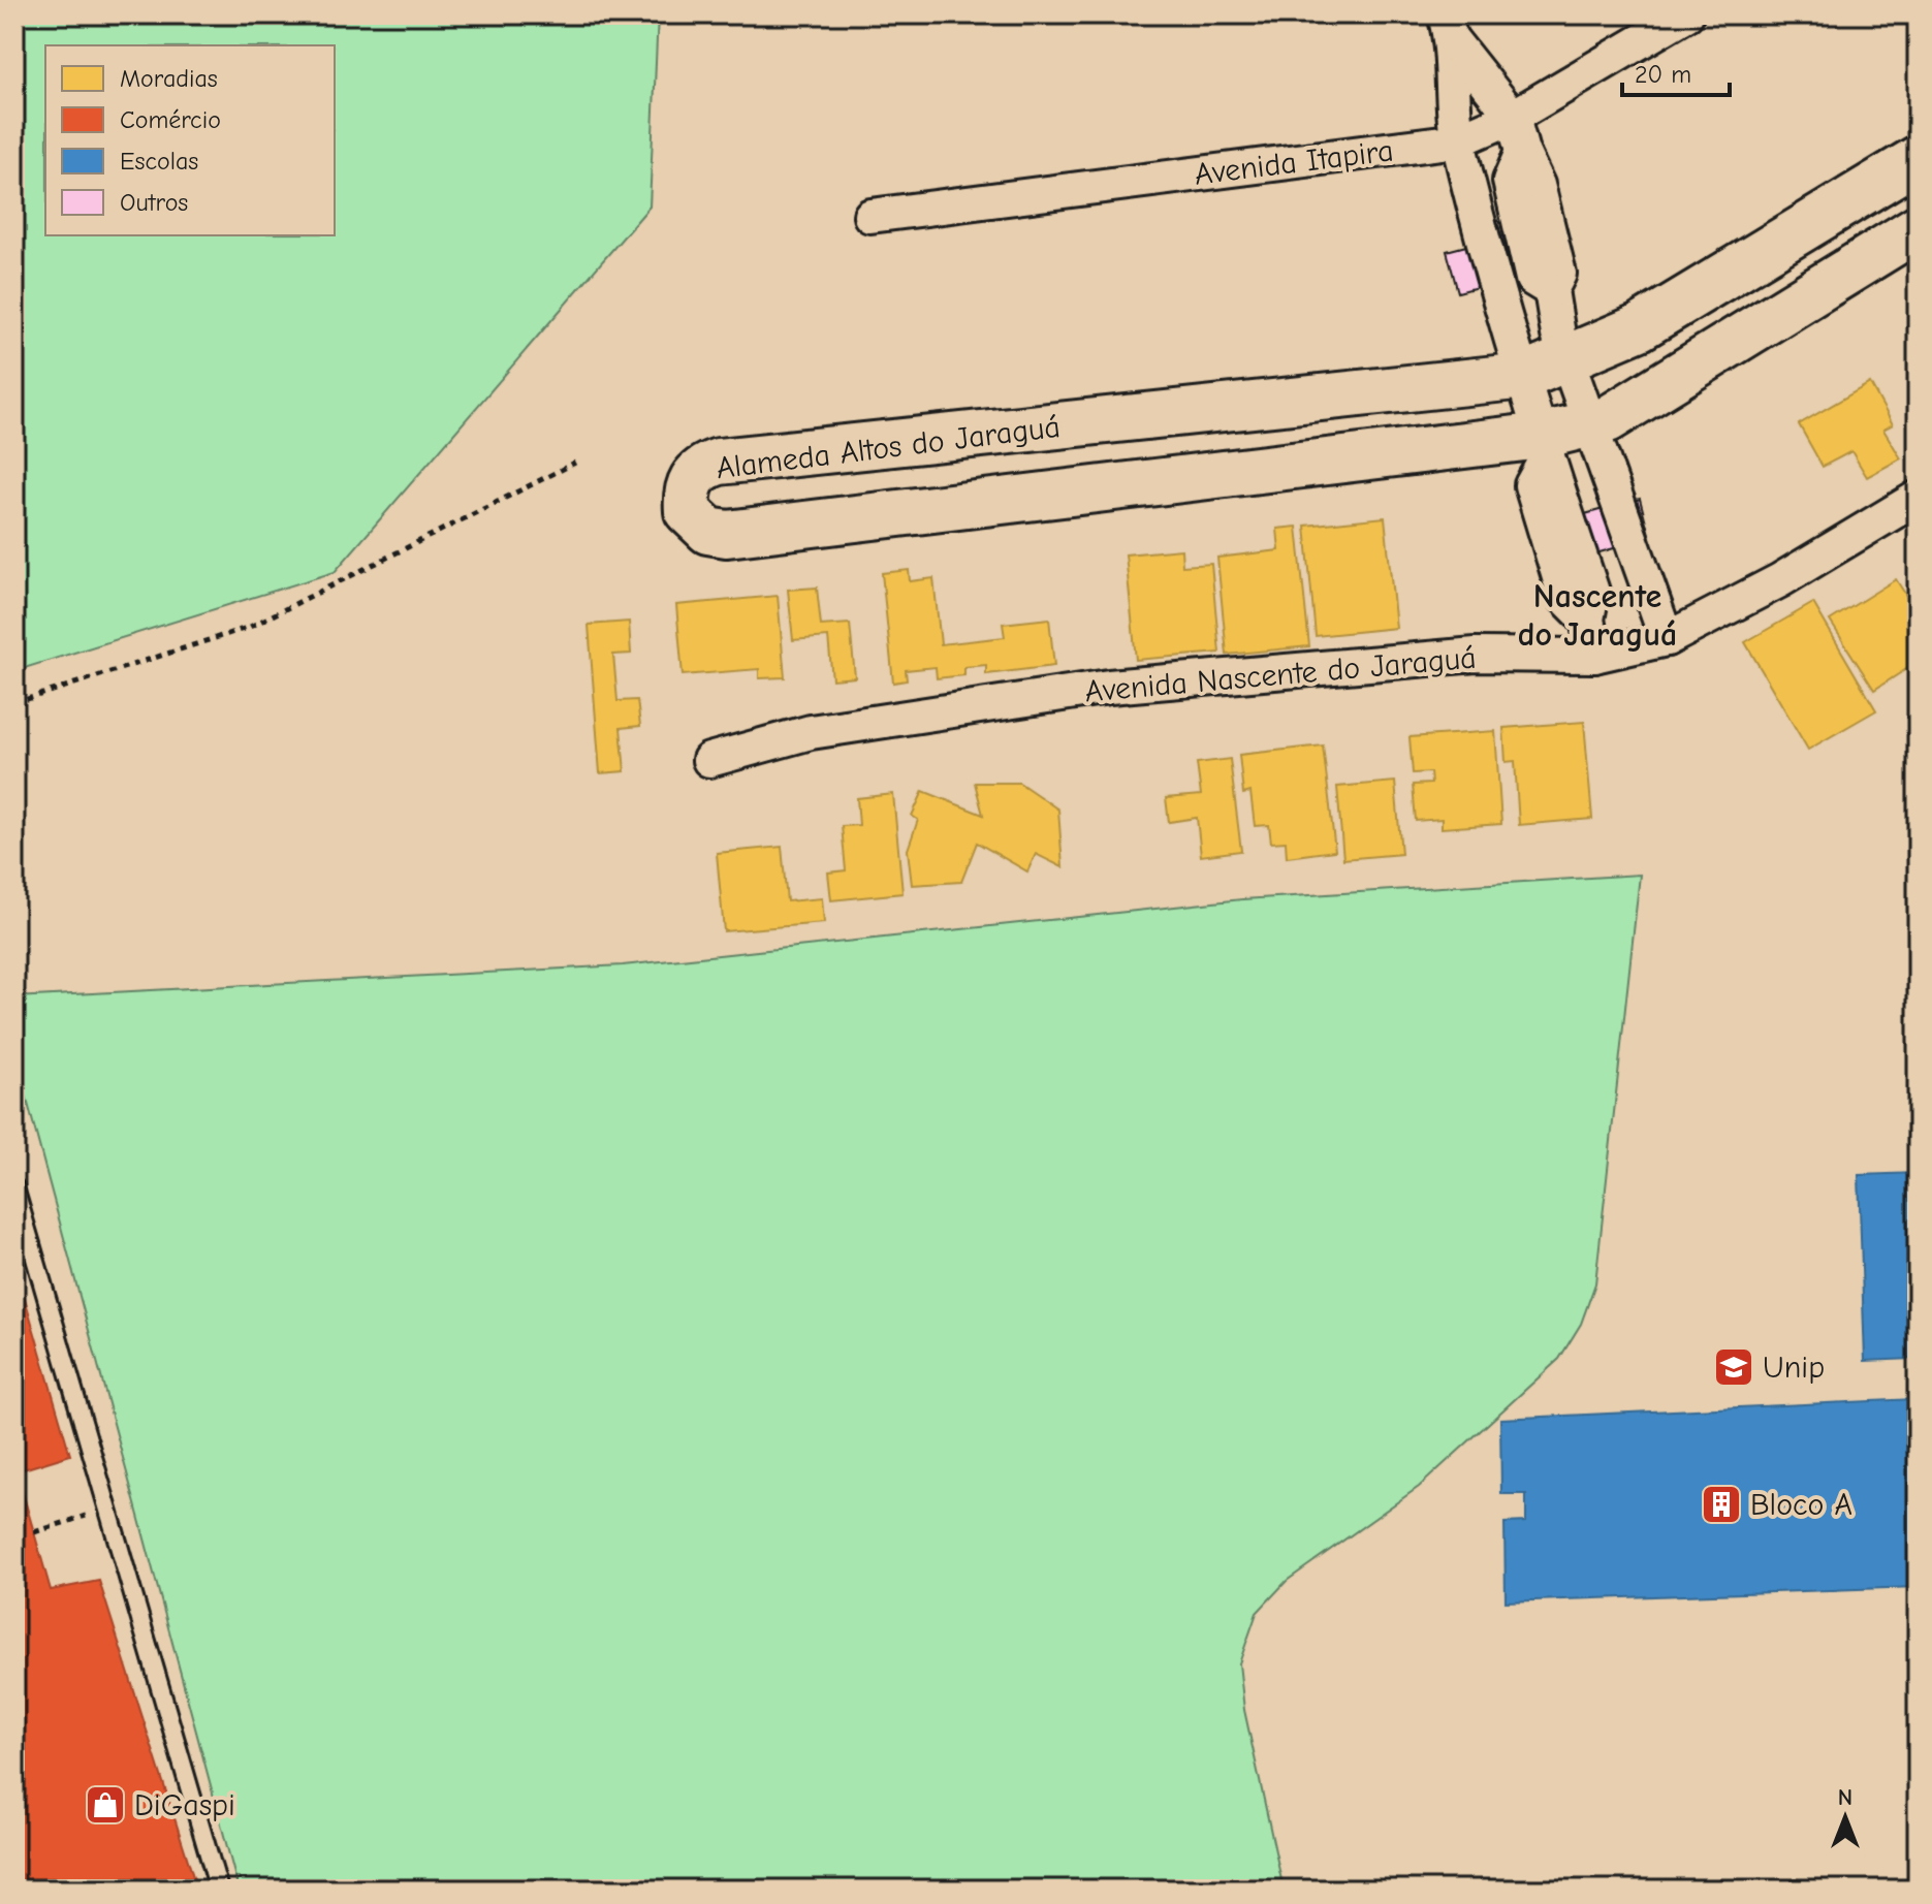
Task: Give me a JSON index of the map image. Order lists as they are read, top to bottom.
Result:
{
  "streets": {
    "street": ["Avenida Itapira", "Alameda Altos do Jaraguá", "Avenida Nascente do Jaraguá"]
  },
  "districts": ["Nascente do Jaraguá"],
  "places": {
    "school or university": ["Unip"],
    "building": ["Bloco A"],
    "shop": ["DiGaspi"]
  },
  "legend": [
    "Moradias",
    "Comércio",
    "Escolas",
    "Outros"
  ],
  "scale_bar": "20 m",
  "north": "top"
}
